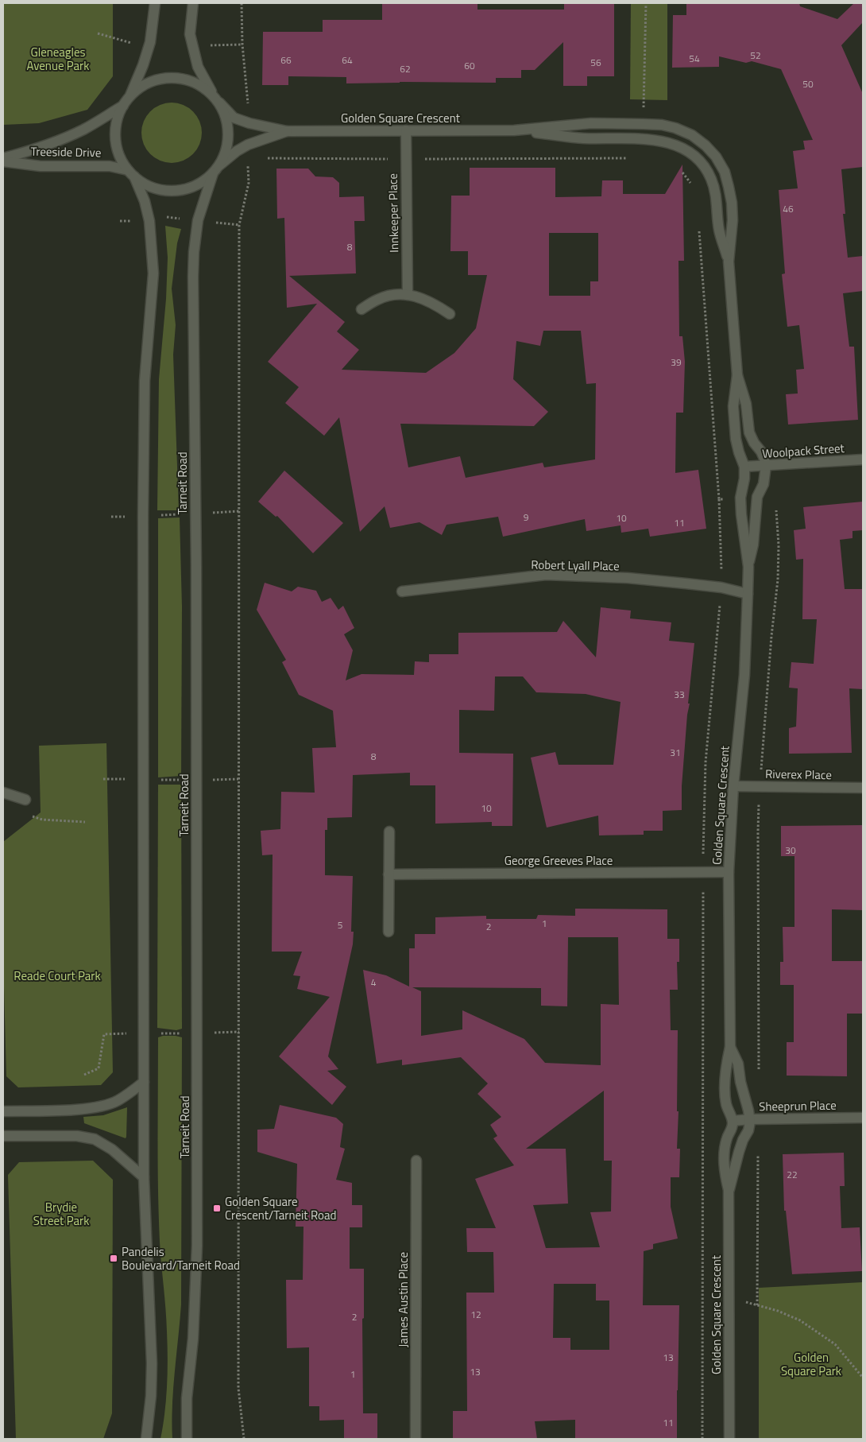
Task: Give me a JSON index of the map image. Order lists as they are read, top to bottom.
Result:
{
  "streets": {
    "street": [
      "Golden Square Crescent",
      "Treeside Drive",
      "Innkeeper Place",
      "Woolpack Street",
      "Tarneit Road",
      "Robert Lyall Place",
      "Riverex Place",
      "George Greeves Place",
      "Sheeprun Place",
      "James Austin Place"
    ]
  },
  "crossings": [
    ["Golden Square Crescent", "Treeside Drive"],
    ["Golden Square Crescent", "Innkeeper Place"],
    ["Golden Square Crescent", "Woolpack Street"],
    ["Golden Square Crescent", "Tarneit Road"],
    ["Golden Square Crescent", "Robert Lyall Place"],
    ["Golden Square Crescent", "Riverex Place"],
    ["Golden Square Crescent", "George Greeves Place"],
    ["Golden Square Crescent", "Sheeprun Place"],
    ["Treeside Drive", "Tarneit Road"]
  ],
  "parks": [
    "Gleneagles Avenue Park",
    "Reade Court Park",
    "Brydie Street Park",
    "Golden Square Park"
  ],
  "places": {
    "transit": ["Golden Square Crescent/Tarneit Road", "Pandelis Boulevard/Tarneit Road"]
  },
  "house_numbers": [
    "52",
    "54",
    "66",
    "64",
    "56",
    "60",
    "62",
    "50",
    "46",
    "8",
    "39",
    "9",
    "10",
    "11",
    "33",
    "31",
    "8",
    "10",
    "30",
    "1",
    "5",
    "2",
    "4",
    "22",
    "12",
    "2",
    "13",
    "13",
    "1",
    "11"
  ]
}
